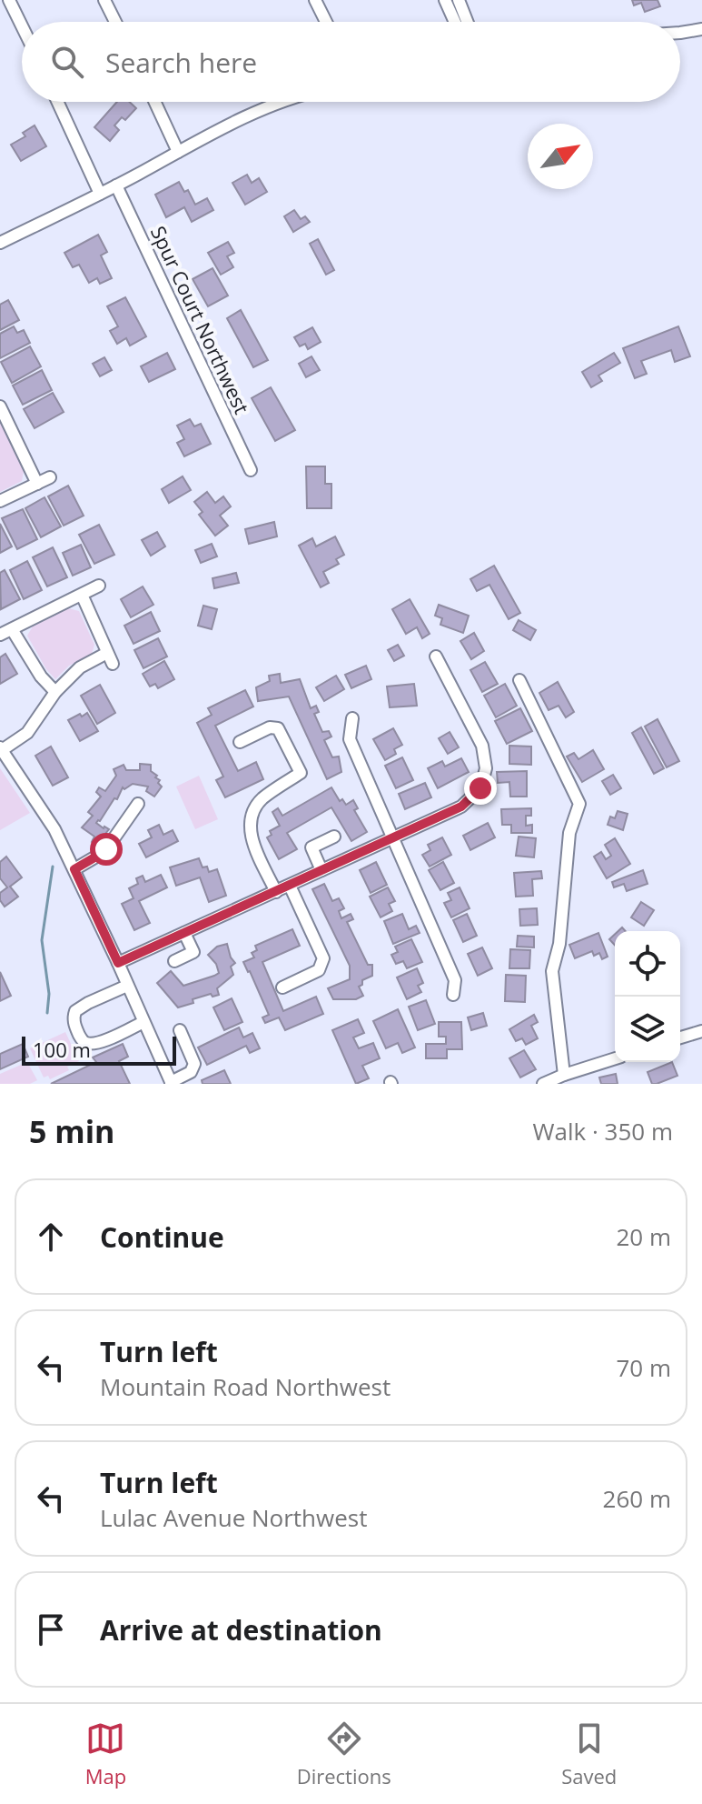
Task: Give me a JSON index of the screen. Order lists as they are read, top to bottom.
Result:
{
  "streets": {
    "street": ["Spur Court Northwest"]
  },
  "scale_bar": "100 m",
  "north": "top right",
  "page": {
    "search": "Search here",
    "scale": "100 m",
    "heading": ["5 min", "Walk · 350 m"],
    "list": [
      ["Continue", "20 m"],
      ["Turn left", "Mountain Road Northwest", "70 m"],
      ["Turn left", "Lulac Avenue Northwest", "260 m"],
      "Arrive at destination"
    ],
    "nav": ["Map", "Directions", "Saved"]
  }
}
